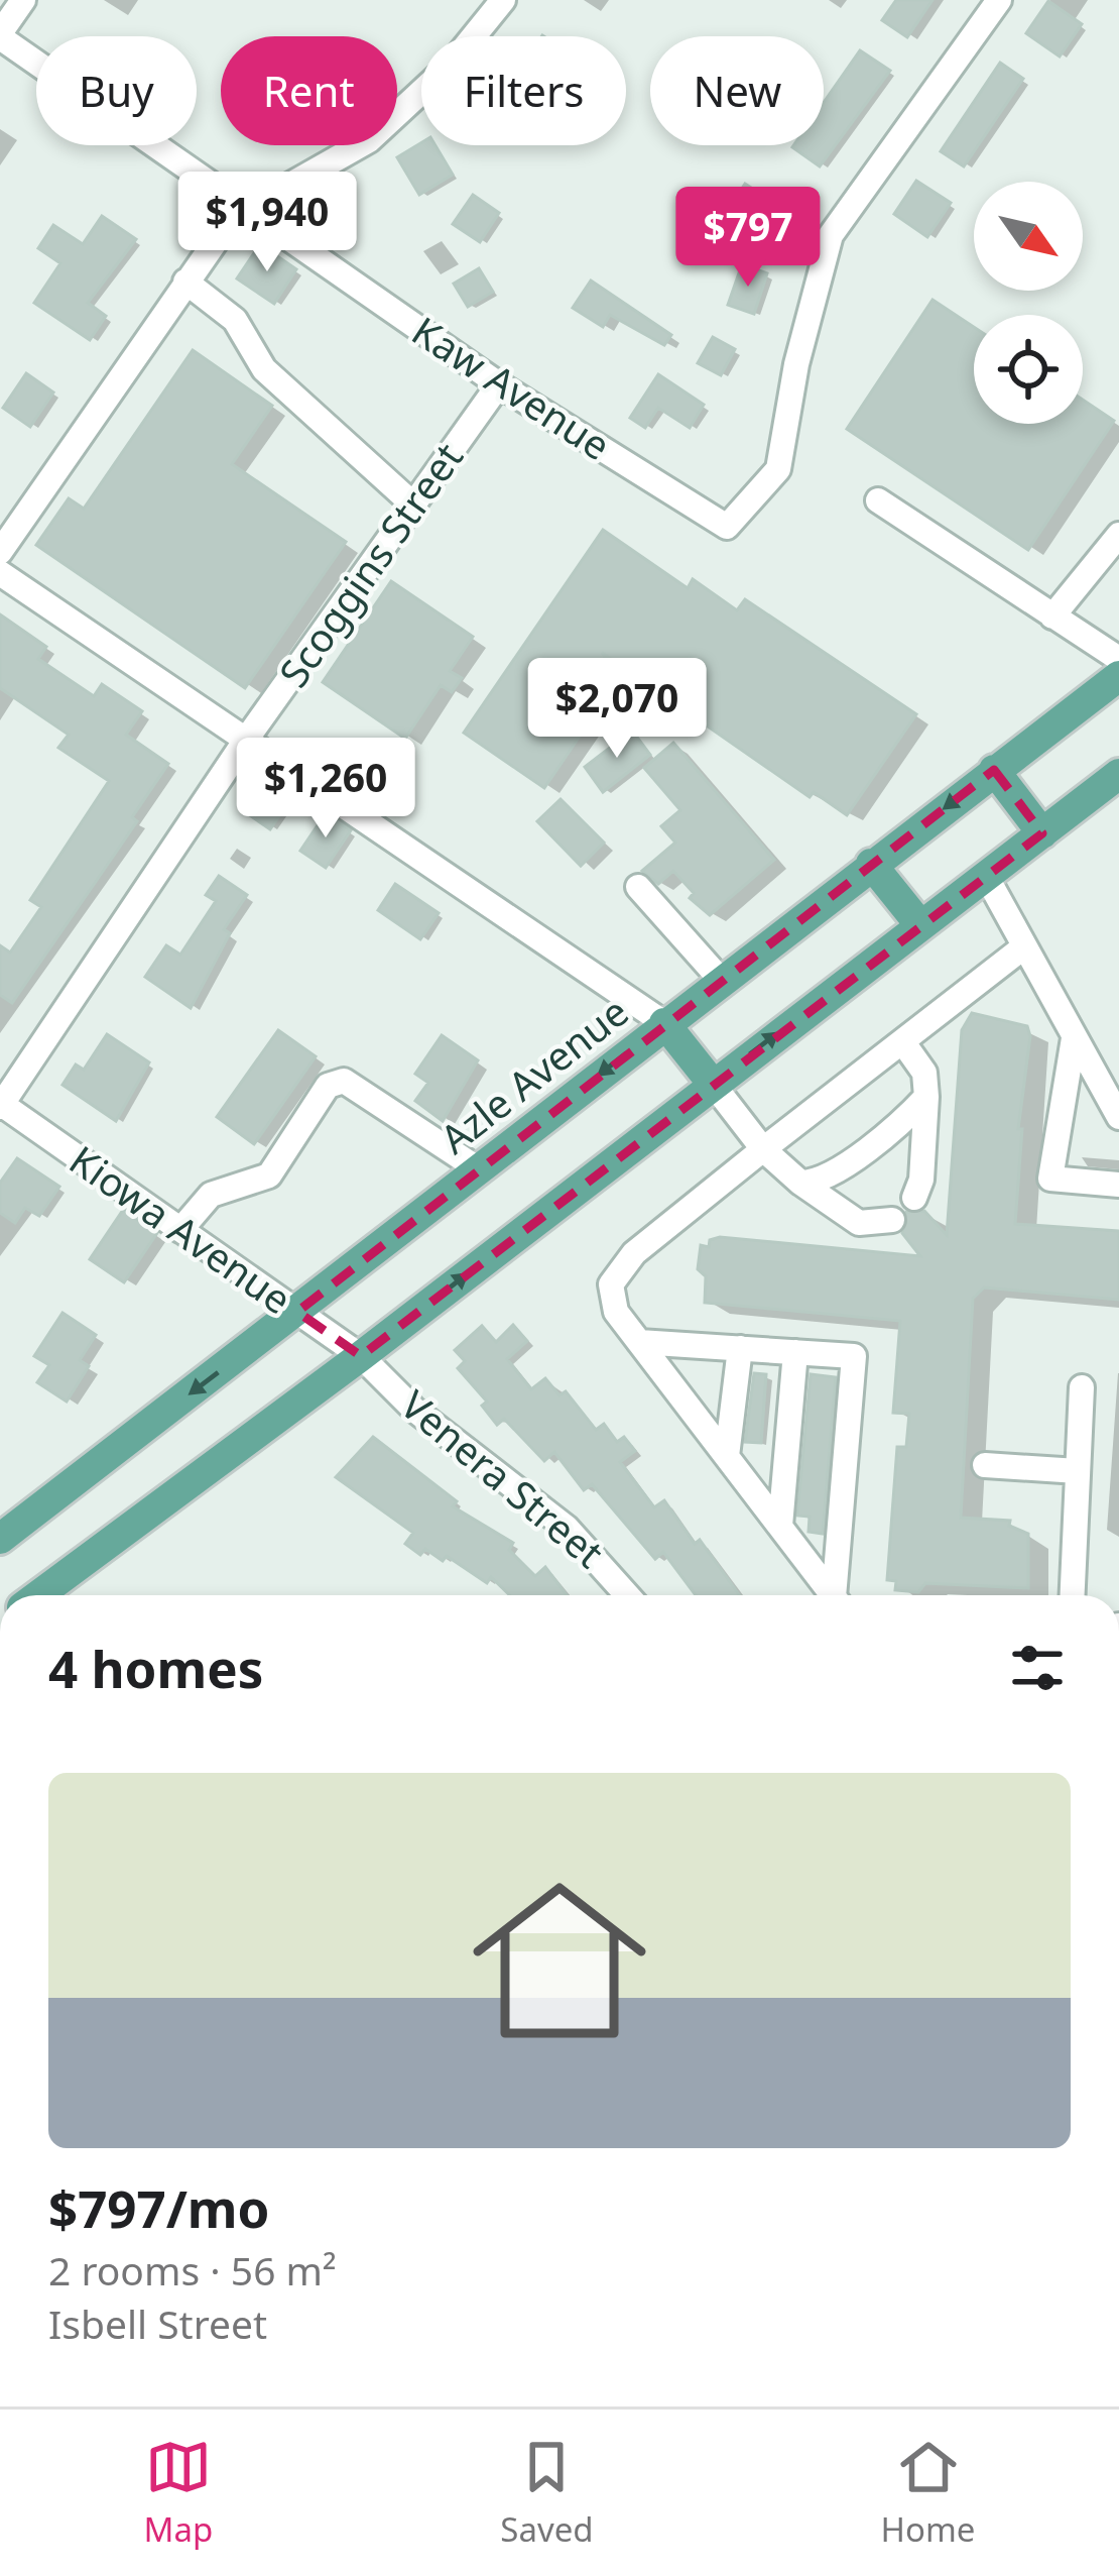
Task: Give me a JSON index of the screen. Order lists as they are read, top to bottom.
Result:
{
  "streets": {
    "main road": ["Azle Avenue"],
    "street": [
      "Kaw Avenue",
      "Scoggins Street",
      "Kiowa Avenue",
      "Venera Street"
    ]
  },
  "crossings": [
    ["Kaw Avenue", "Scoggins Street"],
    ["Scoggins Street", "Kiowa Avenue"],
    ["Azle Avenue", "Kiowa Avenue"],
    ["Kiowa Avenue", "Venera Street"]
  ],
  "north": "bottom right",
  "page": {
    "chip": [
      "Buy",
      "Rent",
      "Filters",
      "New"
    ],
    "price": [
      "$1,940",
      "$797",
      "$2,070",
      "$1,260"
    ],
    "heading": "4 homes",
    "list": [
      {
        "name": "$797/mo",
        "note": "2 rooms · 56 m² · Isbell Street"
      }
    ],
    "tabs": ["Map", "Saved", "Home"]
  }
}
